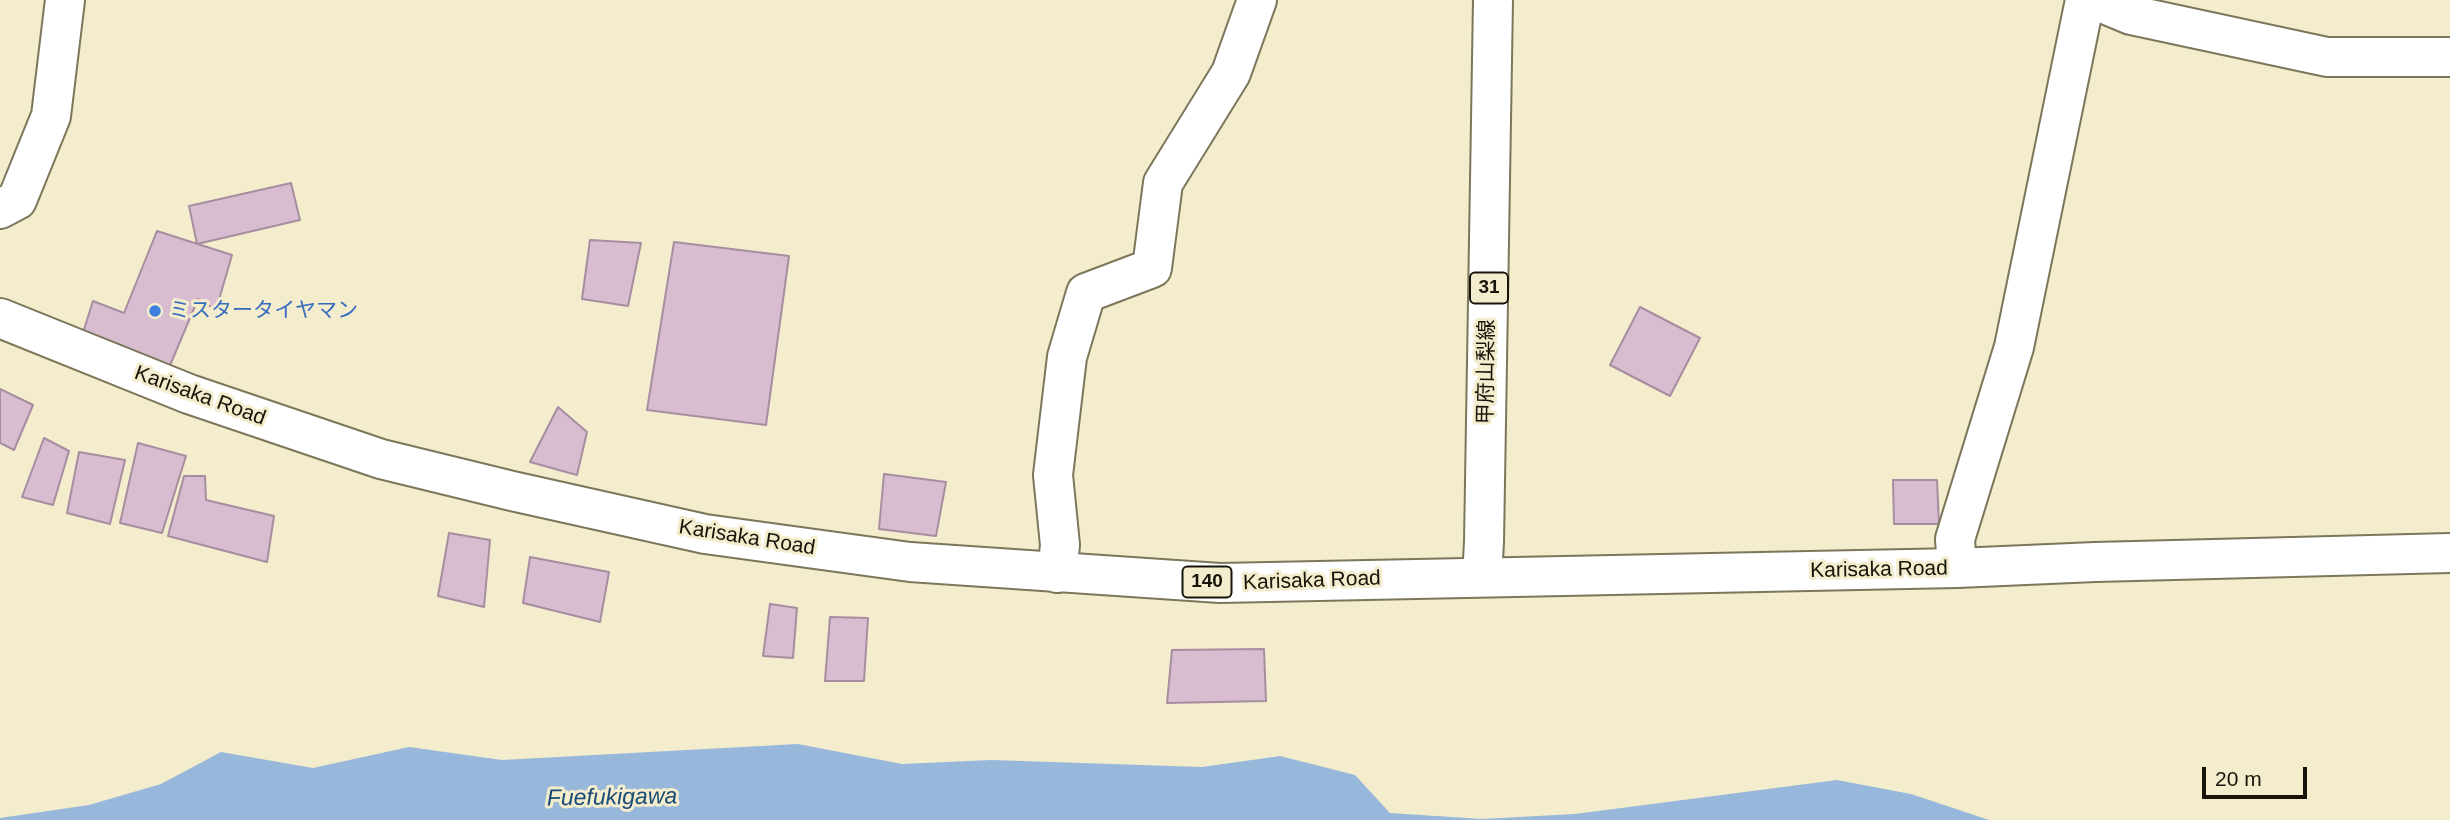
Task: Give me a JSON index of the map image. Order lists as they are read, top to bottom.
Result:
{
  "streets": {
    "main road": [
      "31",
      "甲府山梨線",
      "Karisaka Road",
      "140"
    ]
  },
  "crossings": [
    ["甲府山梨線", "Karisaka Road"]
  ],
  "water": ["Fuefukigawa"],
  "places": ["ミスタータイヤマン"],
  "scale_bar": "20 m"
}
